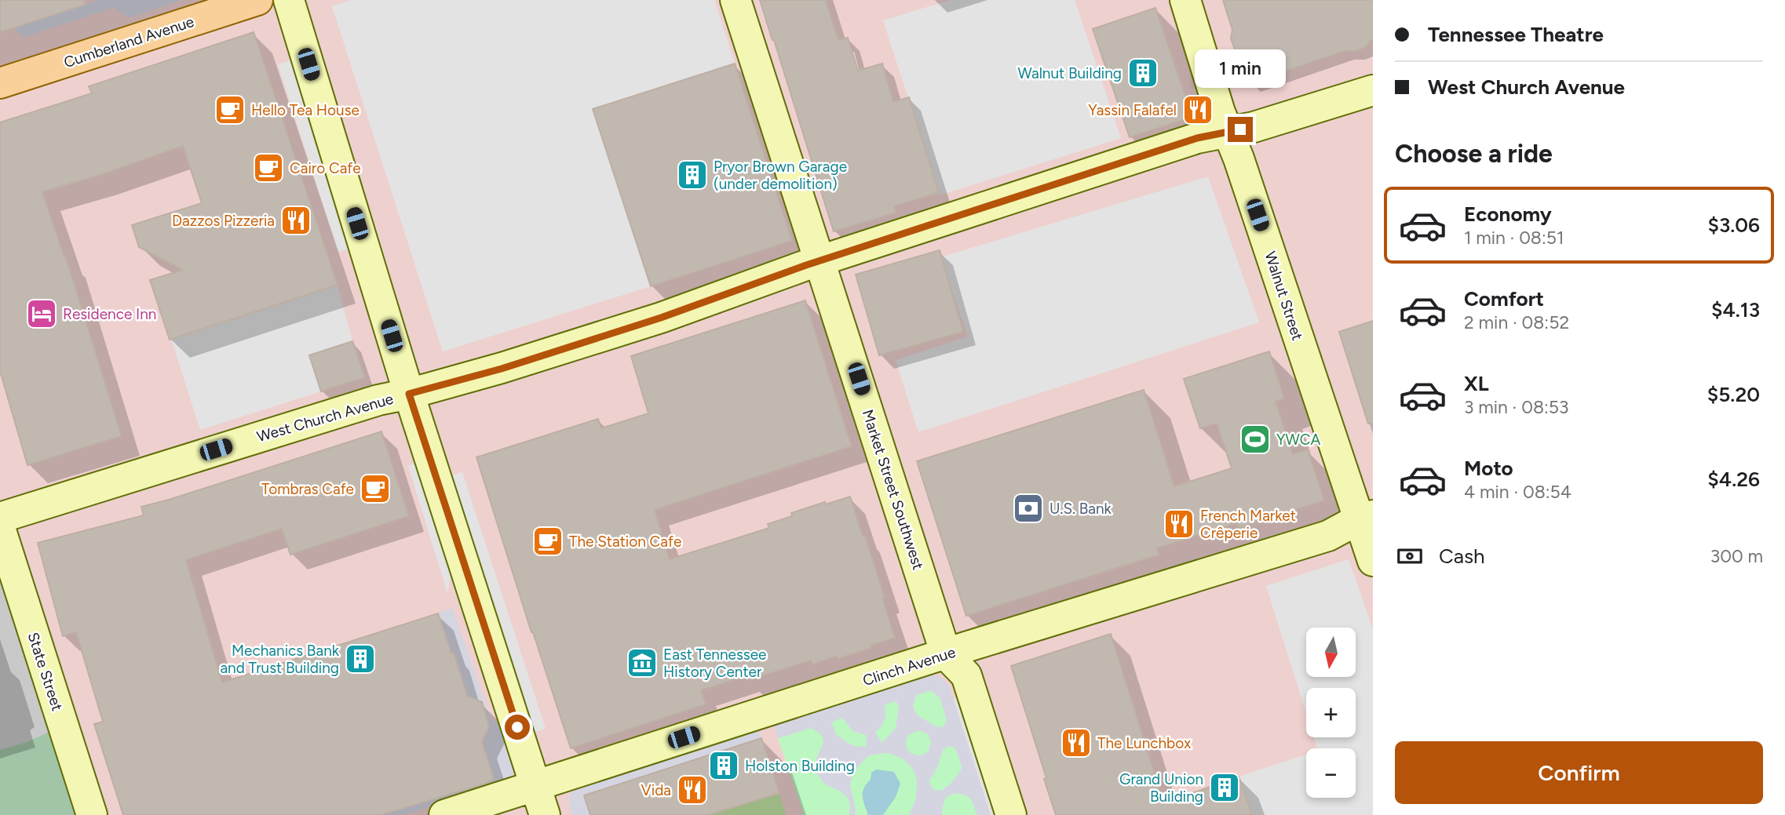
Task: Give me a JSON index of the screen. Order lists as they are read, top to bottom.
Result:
{
  "streets": {
    "main road": ["Cumberland Avenue"],
    "street": [
      "Walnut Street",
      "West Church Avenue",
      "Market Street Southwest",
      "Clinch Avenue",
      "State Street"
    ]
  },
  "crossings": [
    ["Walnut Street", "West Church Avenue"],
    ["Walnut Street", "Clinch Avenue"],
    ["West Church Avenue", "Market Street Southwest"],
    ["Market Street Southwest", "Clinch Avenue"]
  ],
  "places": {
    "building": [
      "Walnut Building",
      "Pryor Brown Garage (under demolition)",
      "Mechanics Bank and Trust Building",
      "Holston Building",
      "Grand Union Building"
    ],
    "cafe": [
      "Hello Tea House",
      "Cairo Cafe",
      "Tombras Cafe",
      "The Station Cafe"
    ],
    "restaurant": [
      "Yassin Falafel",
      "Dazzos Pizzeria",
      "French Market Crêperie",
      "The Lunchbox",
      "Vida"
    ],
    "hotel": ["Residence Inn"],
    "sports": ["YWCA"],
    "bank": ["U.S. Bank"],
    "museum": ["East Tennessee History Center"]
  },
  "north": "bottom",
  "page": {
    "banner": ["Tennessee Theatre", "West Church Avenue"],
    "bubble": "1 min",
    "heading": "Choose a ride",
    "list": [
      {
        "name": "Economy",
        "note": "1 min · 08:51",
        "value": "$3.06"
      },
      {
        "name": "Comfort",
        "note": "2 min · 08:52",
        "value": "$4.13"
      },
      {
        "name": "XL",
        "note": "3 min · 08:53",
        "value": "$5.20"
      },
      {
        "name": "Moto",
        "note": "4 min · 08:54",
        "value": "$4.26"
      }
    ],
    "pay": ["Cash", "300 m"],
    "map_buttons": ["+", "−"],
    "buttons": "Confirm"
  }
}
